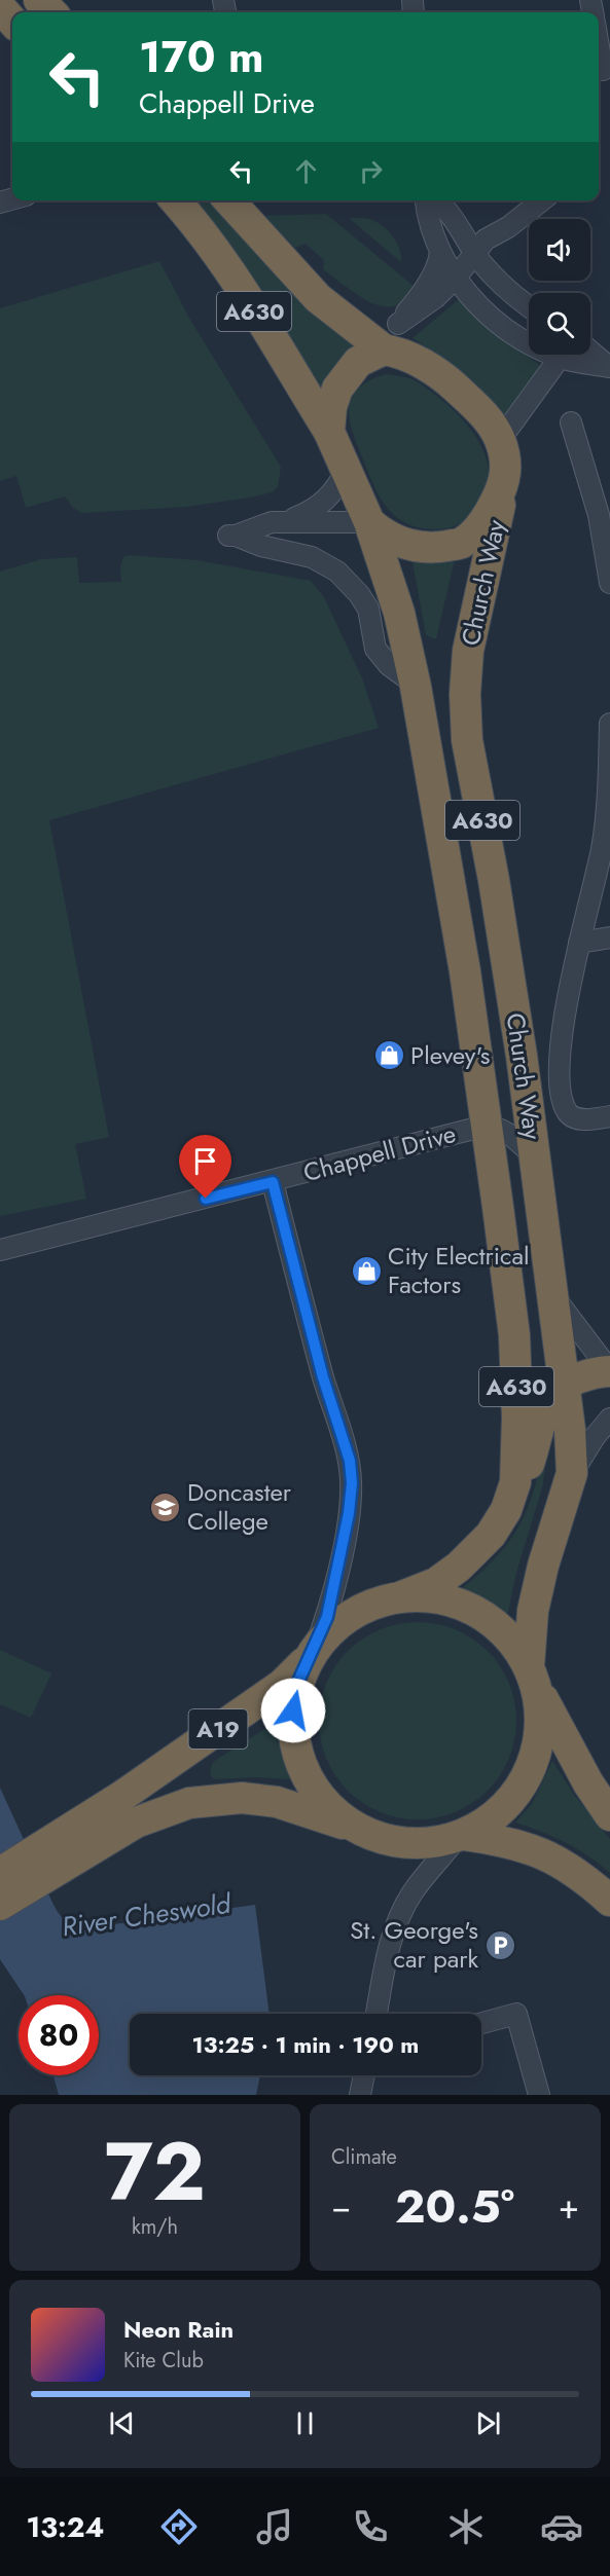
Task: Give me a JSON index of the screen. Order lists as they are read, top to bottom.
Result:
{
  "streets": {
    "highway": ["A630", "Church Way", "A19"],
    "street": ["Chappell Drive"]
  },
  "crossings": [
    ["A630", "Church Way"],
    ["Church Way", "Chappell Drive"]
  ],
  "water": ["River Cheswold"],
  "places": {
    "shop": ["Plevey's", "City Electrical Factors"],
    "school or university": ["Doncaster College"],
    "parking": ["St. George's car park"]
  },
  "page": {
    "turn": ["170 m", "Chappell Drive"],
    "limit": "80",
    "trip": "13:25 · 1 min · 190 m",
    "tile": [
      ["72", "km/h"],
      "Climate"
    ],
    "heat": ["−", "20.5°", "+"],
    "song": ["Neon Rain", "Kite Club"],
    "tabs": "13:24"
  }
}
